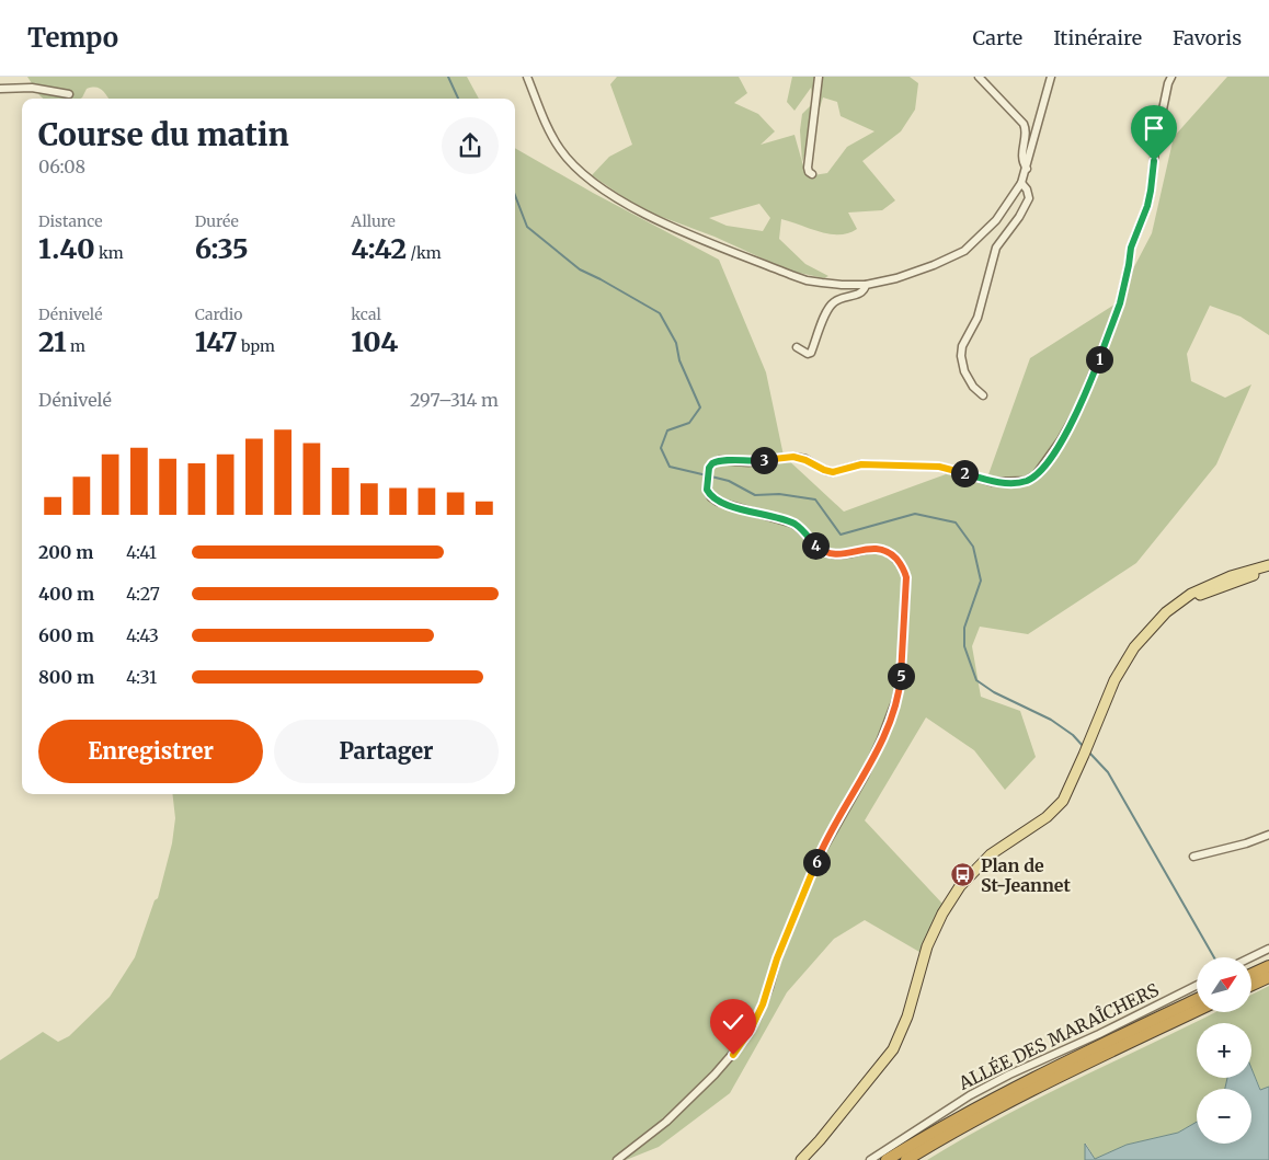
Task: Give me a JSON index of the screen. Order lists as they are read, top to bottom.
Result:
{
  "streets": {
    "street": ["ALLÉE DES MARAÎCHERS"]
  },
  "places": {
    "bus stop": ["Plan de St-Jeannet"]
  },
  "north": "top right",
  "page": {
    "header": "Tempo",
    "nav": ["Carte", "Itinéraire", "Favoris"],
    "heading": ["Course du matin", "06:08"],
    "stats": [
      ["Distance", "1.40 km"],
      ["Durée", "6:35"],
      ["Allure", "4:42 /km"],
      ["Dénivelé", "21 m"],
      ["Cardio", "147 bpm"],
      ["kcal", "104"]
    ],
    "pins": [
      "1",
      "3",
      "2",
      "4",
      "5",
      "6"
    ],
    "chart": ["Dénivelé", "297–314 m"],
    "list": [
      {
        "name": "200 m",
        "note": "4:41"
      },
      {
        "name": "400 m",
        "note": "4:27"
      },
      {
        "name": "600 m",
        "note": "4:43"
      },
      {
        "name": "800 m",
        "note": "4:31"
      }
    ],
    "buttons": ["Enregistrer", "Partager"],
    "map_buttons": ["+", "−"]
  }
}
